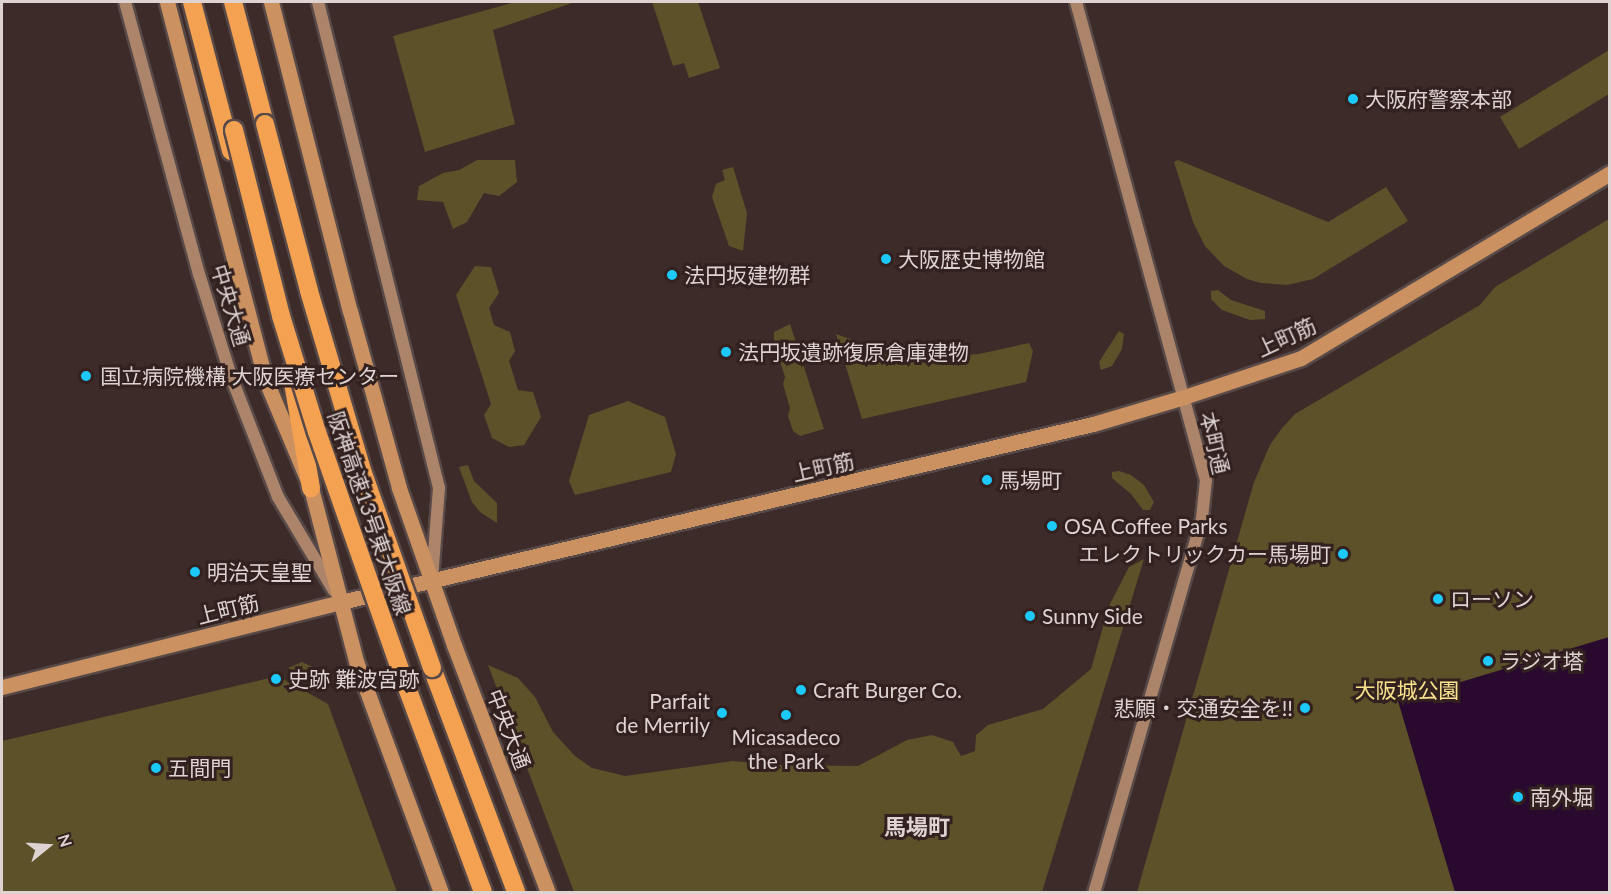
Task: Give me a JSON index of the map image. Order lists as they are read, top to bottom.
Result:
{
  "streets": {
    "highway": ["阪神高速13号東大阪線"],
    "main road": ["中央大通", "上町筋"],
    "street": ["本町通"]
  },
  "crossings": [
    ["中央大通", "上町筋"],
    ["上町筋", "本町通"]
  ],
  "districts": ["馬場町"],
  "parks": ["大阪城公園"],
  "places": [
    "大阪府警察本部",
    "大阪歴史博物館",
    "法円坂建物群",
    "法円坂遺跡復原倉庫建物",
    "国立病院機構 大阪医療センター",
    "馬場町",
    "OSA Coffee Parks",
    "エレクトリックカー馬場町",
    "明治天皇聖",
    "ローソン",
    "Sunny Side",
    "ラジオ塔",
    "史跡 難波宮跡",
    "Craft Burger Co.",
    "悲願・交通安全を!!",
    "Parfait de Merrily",
    "Micasadeco the Park",
    "五間門",
    "南外堀"
  ],
  "north": "right"
}
